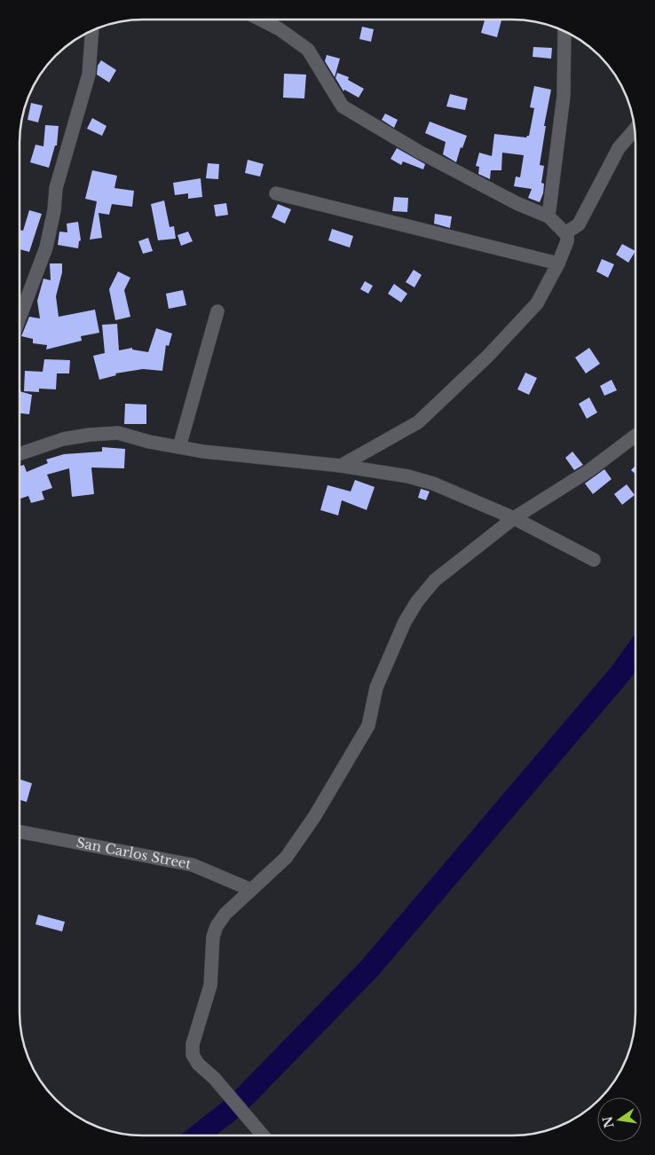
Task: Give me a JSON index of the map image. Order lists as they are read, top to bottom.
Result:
{
  "streets": {
    "street": ["San Carlos Street"]
  },
  "north": "left"
}
